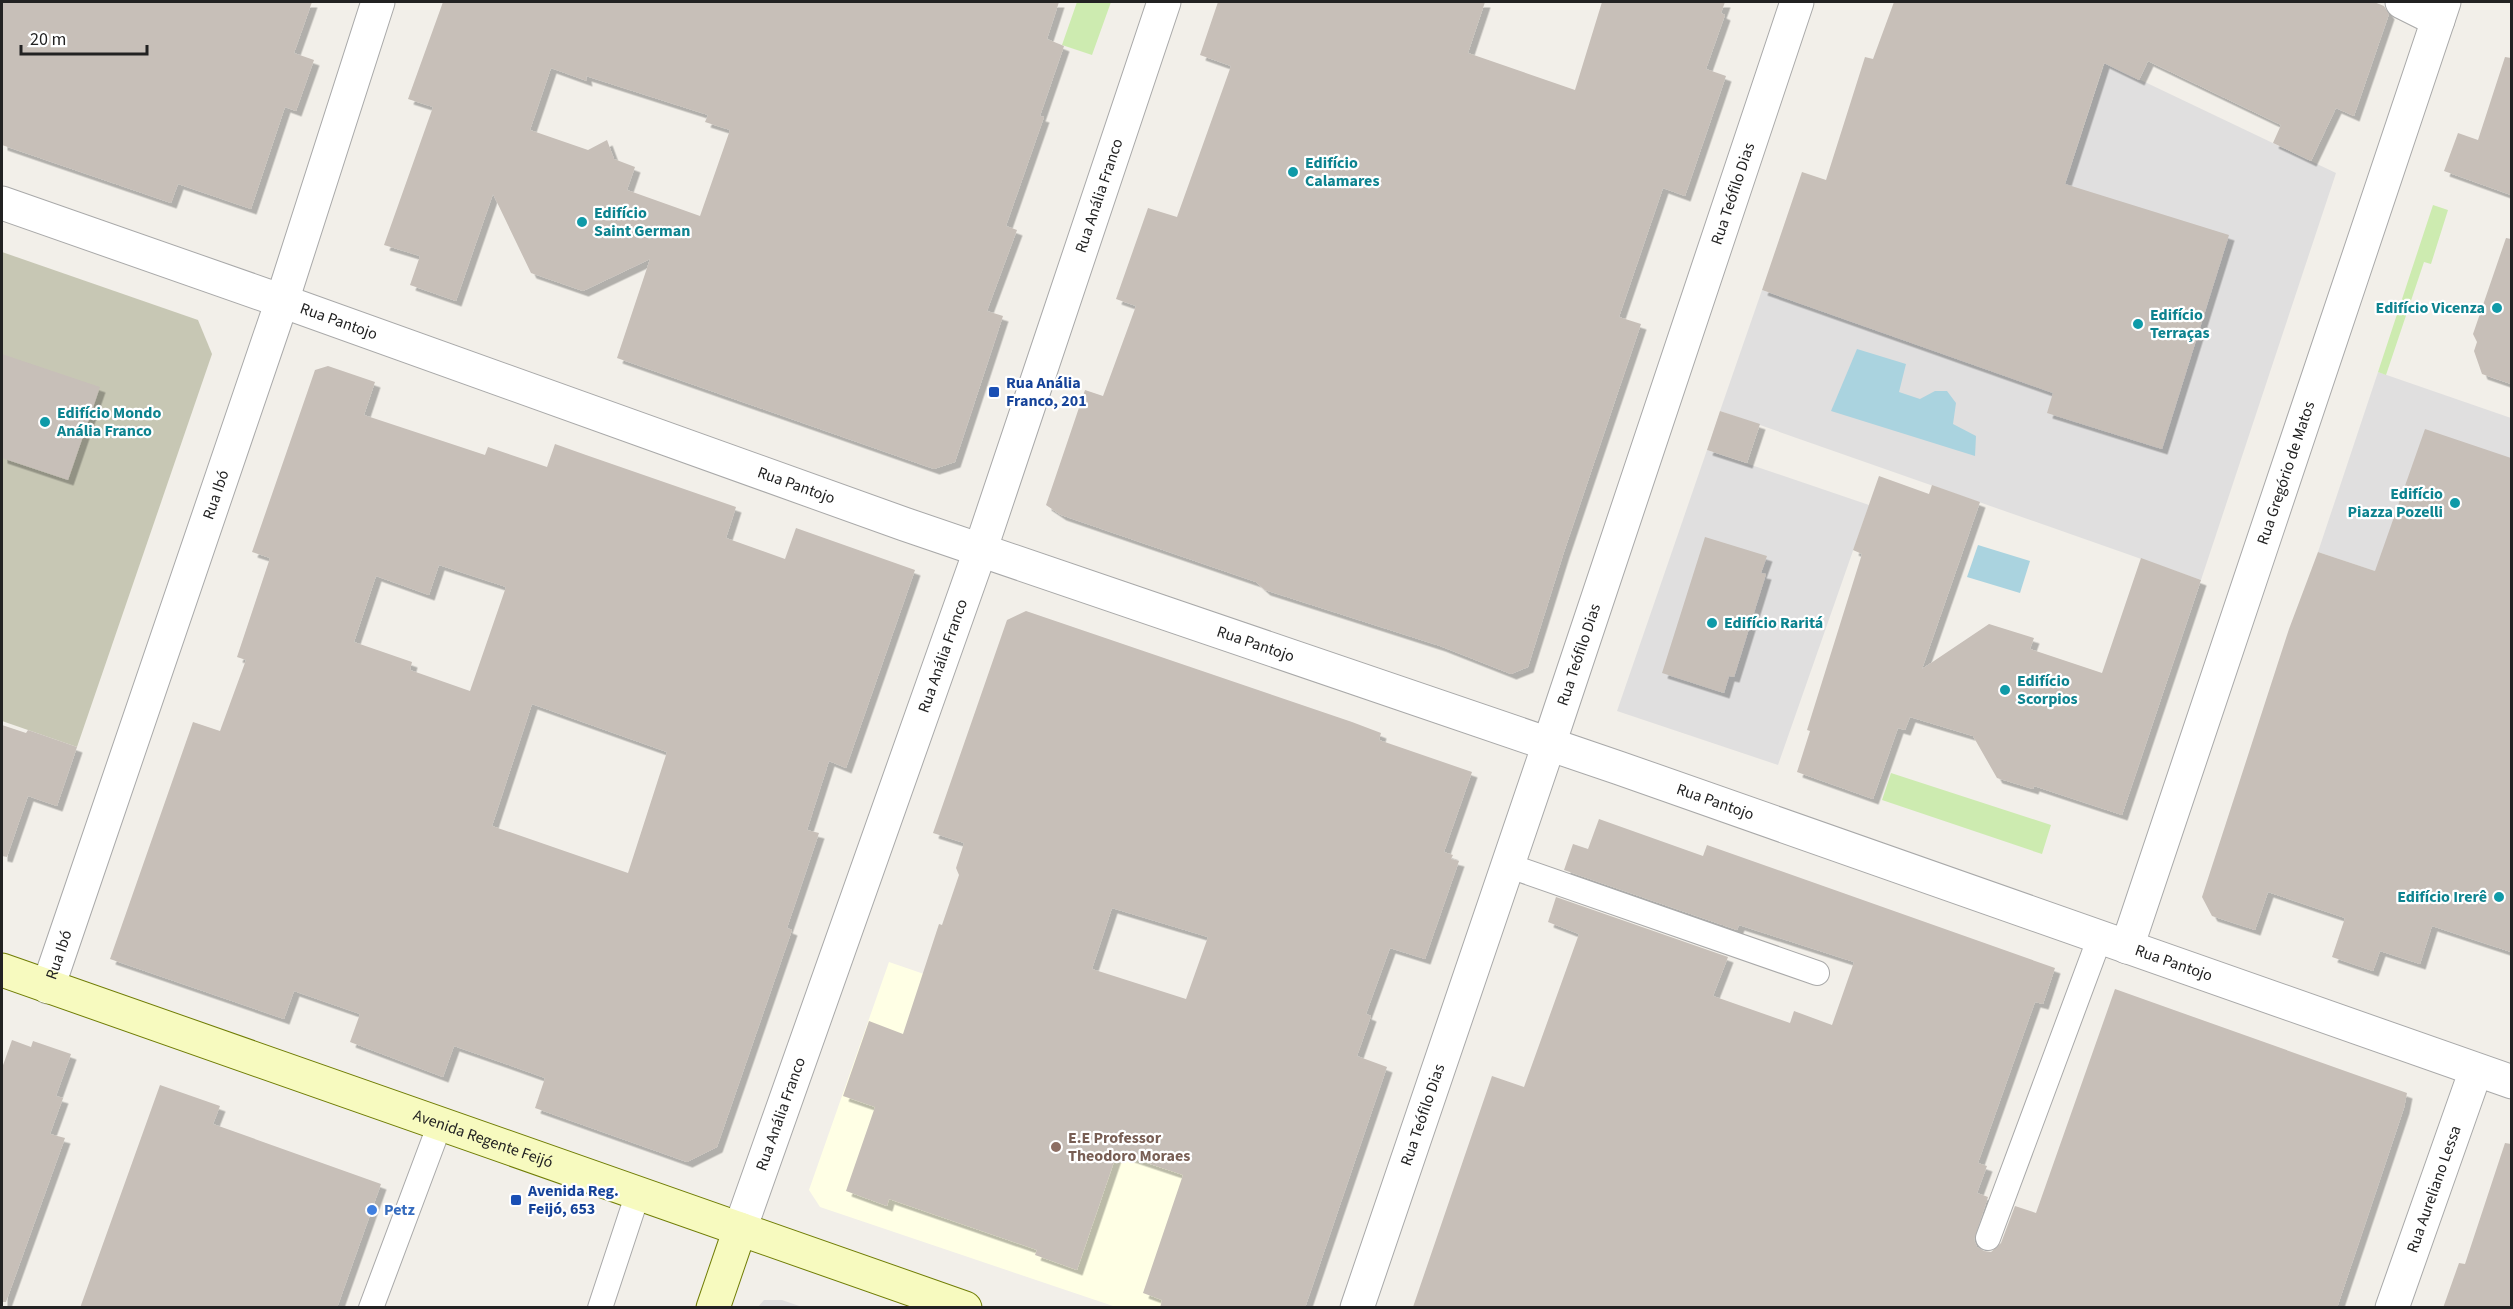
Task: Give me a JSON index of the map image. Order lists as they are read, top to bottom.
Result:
{
  "streets": {
    "main road": ["Rua Anália Franco", "Avenida Regente Feijó"],
    "street": [
      "Rua Teófilo Dias",
      "Rua Pantojo",
      "Rua Gregório de Matos",
      "Rua Ibó",
      "Rua Aureliano Lessa"
    ]
  },
  "crossings": [
    ["Rua Teófilo Dias", "Rua Pantojo"],
    ["Rua Anália Franco", "Rua Pantojo"],
    ["Rua Anália Franco", "Avenida Regente Feijó"],
    ["Rua Pantojo", "Rua Gregório de Matos"],
    ["Rua Pantojo", "Rua Ibó"],
    ["Rua Pantojo", "Rua Aureliano Lessa"],
    ["Rua Ibó", "Avenida Regente Feijó"]
  ],
  "places": {
    "other": [
      "Edifício Calamares",
      "Edifício Saint German",
      "Edifício Vicenza",
      "Edifício Terraças",
      "Edifício Mondo Anália Franco",
      "Edifício Piazza Pozelli",
      "Edifício Raritá",
      "Edifício Scorpios",
      "Edifício Irerê",
      "E.E Professor Theodoro Moraes",
      "Petz"
    ],
    "transit": ["Rua Anália Franco, 201", "Avenida Reg. Feijó, 653"]
  },
  "scale_bar": "20 m"
}
